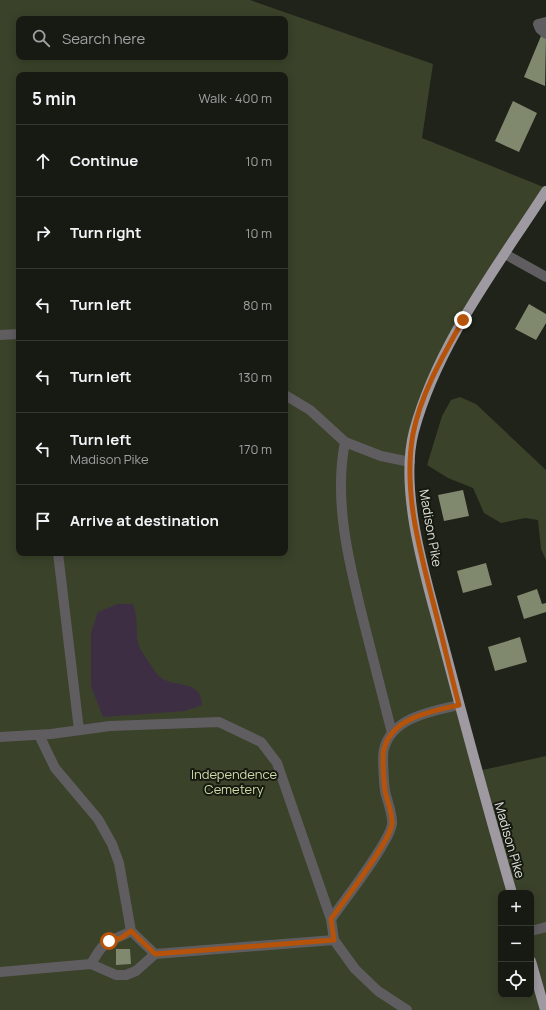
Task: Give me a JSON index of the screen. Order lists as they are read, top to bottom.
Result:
{
  "streets": {
    "main road": ["Madison Pike"]
  },
  "parks": ["Independence Cemetery"],
  "page": {
    "search": "Search here",
    "heading": ["5 min", "Walk · 400 m"],
    "list": [
      ["Continue", "10 m"],
      ["Turn right", "10 m"],
      ["Turn left", "80 m"],
      ["Turn left", "130 m"],
      ["Turn left", "Madison Pike", "170 m"],
      "Arrive at destination"
    ],
    "map_buttons": ["+", "−"]
  }
}
